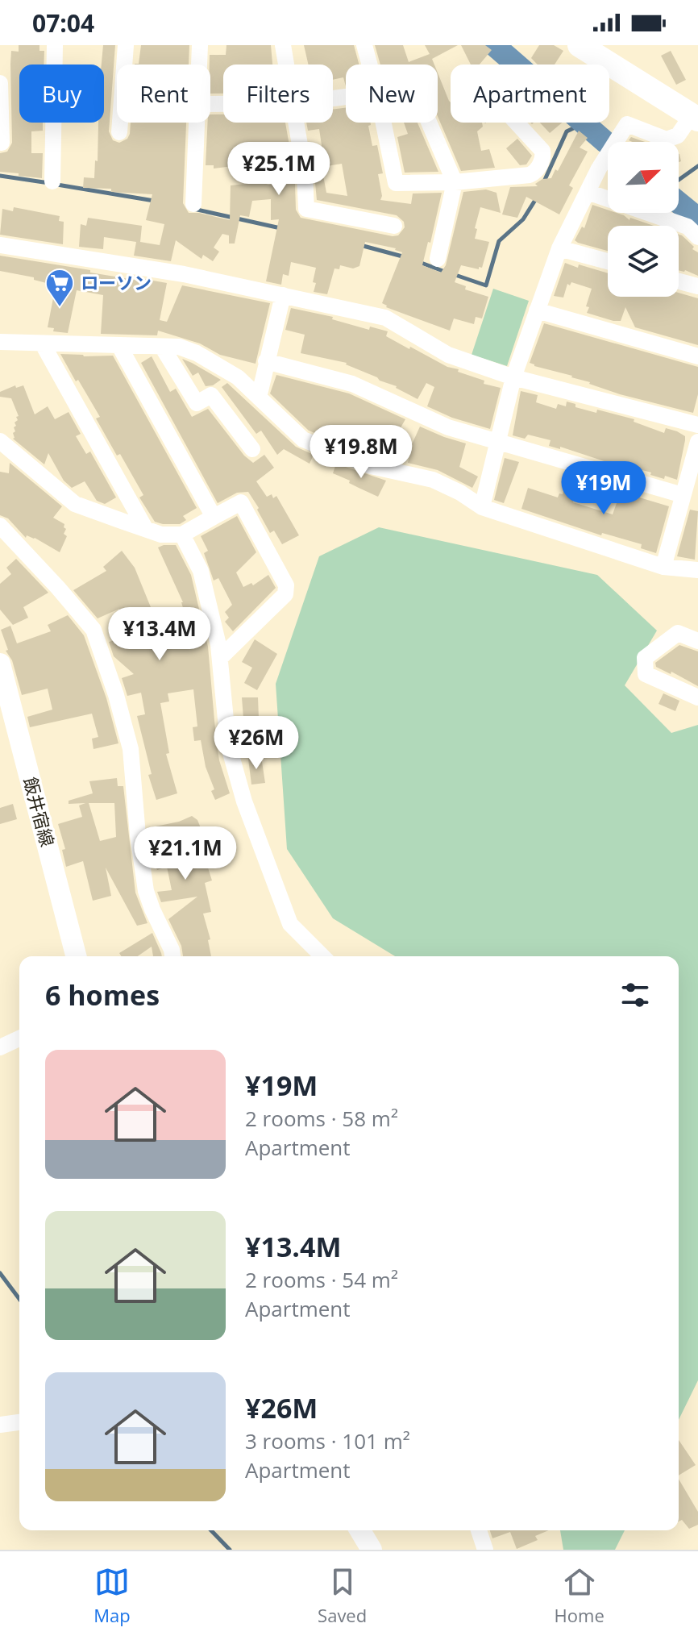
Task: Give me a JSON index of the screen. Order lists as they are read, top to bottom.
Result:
{
  "streets": {
    "main road": ["飯井宿線"]
  },
  "places": {
    "supermarket": ["ローソン"]
  },
  "north": "top right",
  "page": {
    "status": "07:04",
    "chip": [
      "Buy",
      "Rent",
      "Filters",
      "New",
      "Apartment"
    ],
    "price": [
      "¥25.1M",
      "¥19.8M",
      "¥19M",
      "¥13.4M",
      "¥26M",
      "¥21.1M"
    ],
    "heading": "6 homes",
    "list": [
      {
        "name": "¥19M",
        "note": "2 rooms · 58 m² · Apartment"
      },
      {
        "name": "¥13.4M",
        "note": "2 rooms · 54 m² · Apartment"
      },
      {
        "name": "¥26M",
        "note": "3 rooms · 101 m² · Apartment"
      }
    ],
    "tabs": ["Map", "Saved", "Home"]
  }
}
